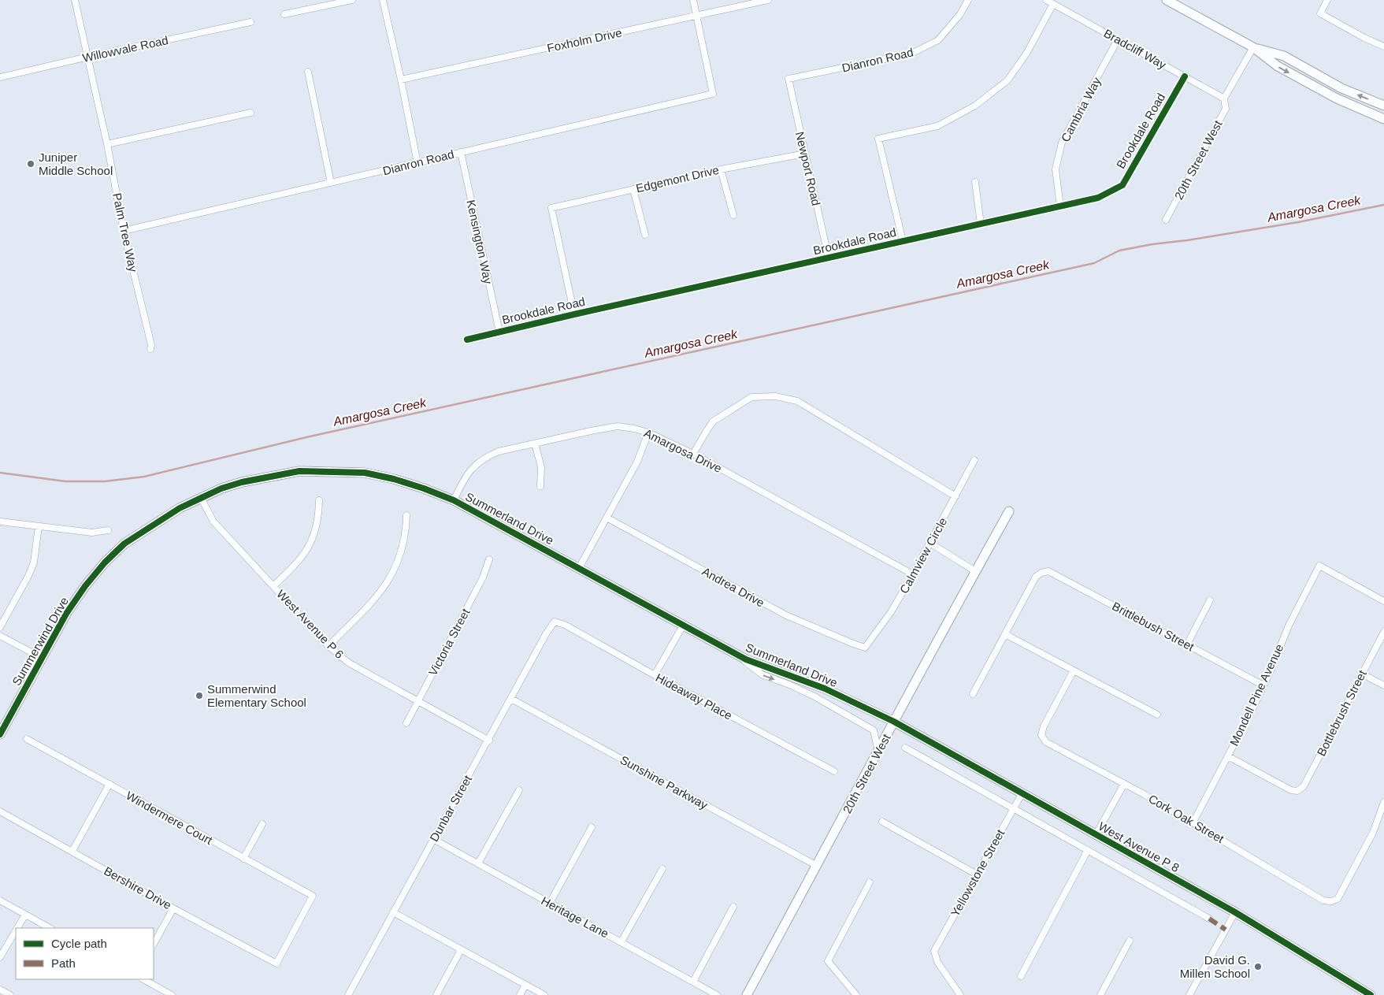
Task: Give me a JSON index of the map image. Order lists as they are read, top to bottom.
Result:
{
  "streets": {
    "street": [
      "Foxholm Drive",
      "Willowvale Road",
      "Bradcliff Way",
      "Dianron Road",
      "Cambria Way",
      "Brookdale Road",
      "20th Street West",
      "Newport Road",
      "Edgemont Drive",
      "Palm Tree Way",
      "Kensington Way",
      "Amargosa Drive",
      "Summerland Drive",
      "Calmview Circle",
      "Andrea Drive",
      "West Avenue P 6",
      "Brittlebush Street",
      "Summerwind Drive",
      "Victoria Street",
      "Mondell Pine Avenue",
      "Hideaway Place",
      "Bottlebrush Street",
      "Sunshine Parkway",
      "Dunbar Street",
      "Windermere Court",
      "Cork Oak Street",
      "West Avenue P 8",
      "Yellowstone Street",
      "Bershire Drive",
      "Heritage Lane"
    ]
  },
  "crossings": [
    ["Foxholm Drive", "Dianron Road"],
    ["Willowvale Road", "Palm Tree Way"],
    ["Bradcliff Way", "Cambria Way"],
    ["Bradcliff Way", "Brookdale Road"],
    ["Bradcliff Way", "20th Street West"],
    ["Dianron Road", "Newport Road"],
    ["Dianron Road", "Palm Tree Way"],
    ["Dianron Road", "Kensington Way"],
    ["Cambria Way", "Brookdale Road"],
    ["Brookdale Road", "Newport Road"],
    ["Brookdale Road", "Edgemont Drive"],
    ["Brookdale Road", "Kensington Way"],
    ["20th Street West", "Summerland Drive"],
    ["20th Street West", "Sunshine Parkway"],
    ["20th Street West", "West Avenue P 8"],
    ["Newport Road", "Edgemont Drive"],
    ["Amargosa Drive", "Summerland Drive"],
    ["Amargosa Drive", "Calmview Circle"],
    ["Summerland Drive", "West Avenue P 6"],
    ["Summerland Drive", "Summerwind Drive"],
    ["Summerland Drive", "West Avenue P 8"],
    ["Calmview Circle", "Andrea Drive"],
    ["West Avenue P 6", "Victoria Street"],
    ["West Avenue P 6", "Dunbar Street"],
    ["Brittlebush Street", "Mondell Pine Avenue"],
    ["Mondell Pine Avenue", "Bottlebrush Street"],
    ["Mondell Pine Avenue", "Cork Oak Street"],
    ["Hideaway Place", "Dunbar Street"],
    ["Sunshine Parkway", "Dunbar Street"],
    ["Dunbar Street", "Heritage Lane"],
    ["Windermere Court", "Bershire Drive"],
    ["West Avenue P 8", "Yellowstone Street"]
  ],
  "water": ["Amargosa Creek"],
  "places": ["Juniper Middle School", "Summerwind Elementary School", "David G. Millen School"],
  "legend": ["Cycle path", "Path"]
}
